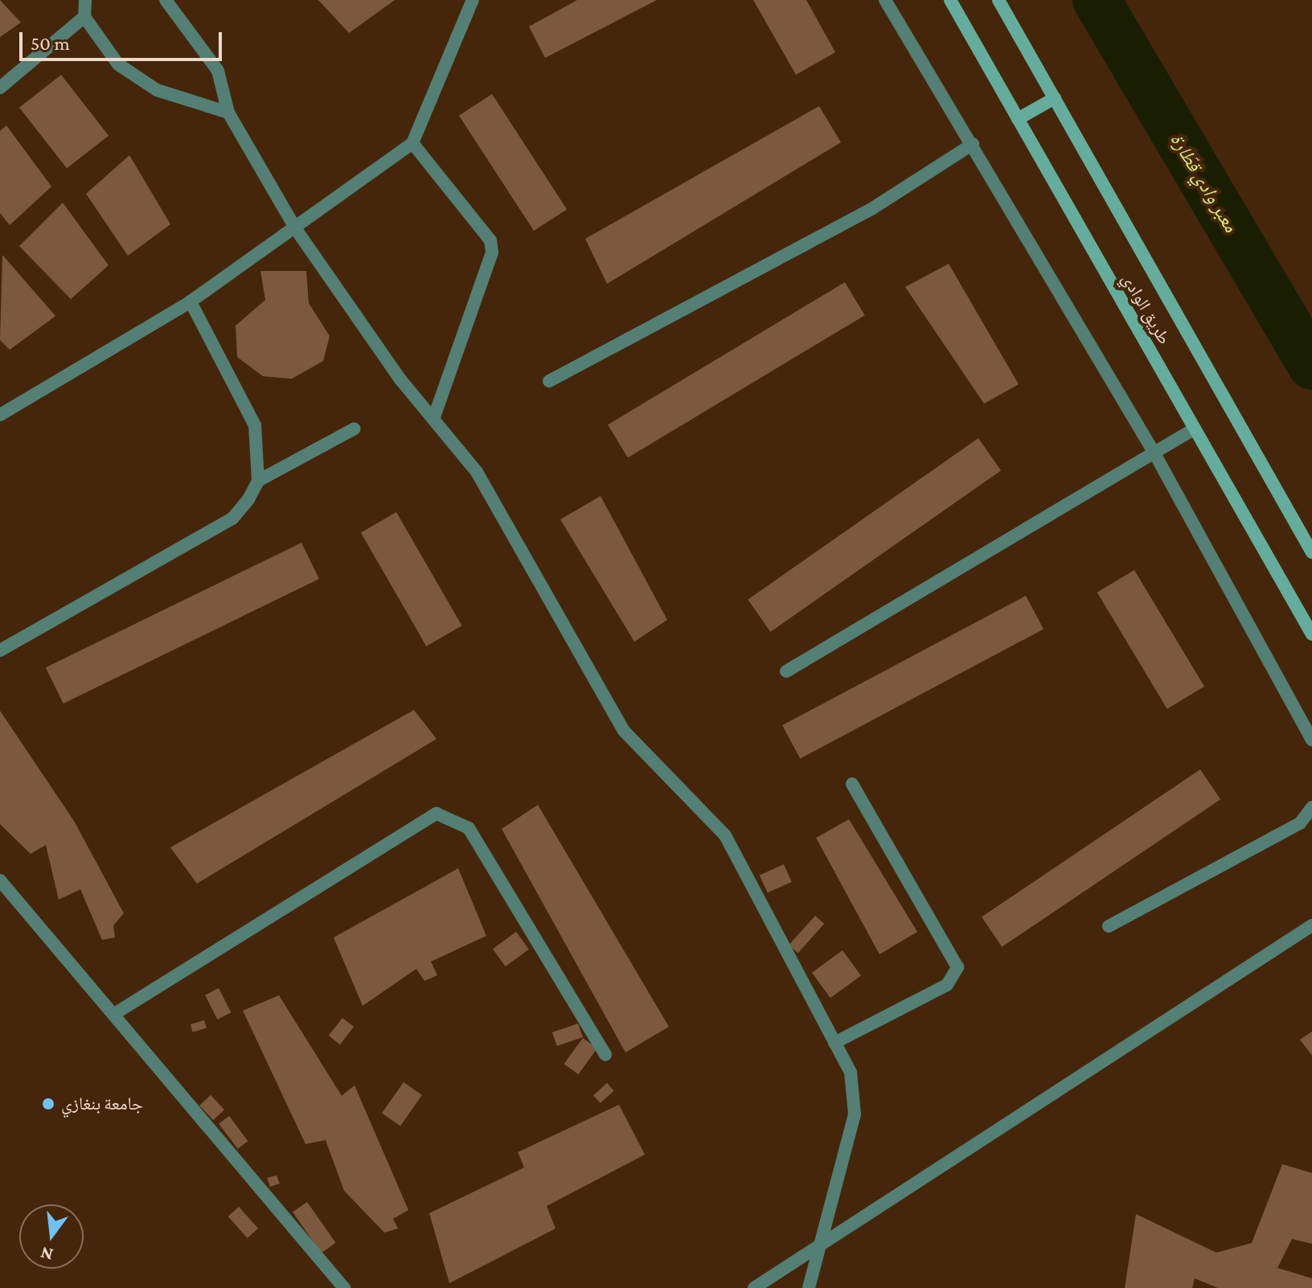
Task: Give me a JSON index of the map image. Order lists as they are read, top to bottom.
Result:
{
  "streets": {
    "main road": ["طريق الوادي"]
  },
  "water": ["معبر وادي قطّارة"],
  "places": ["جامعة بنغازي"],
  "scale_bar": "50 m",
  "north": "bottom"
}
